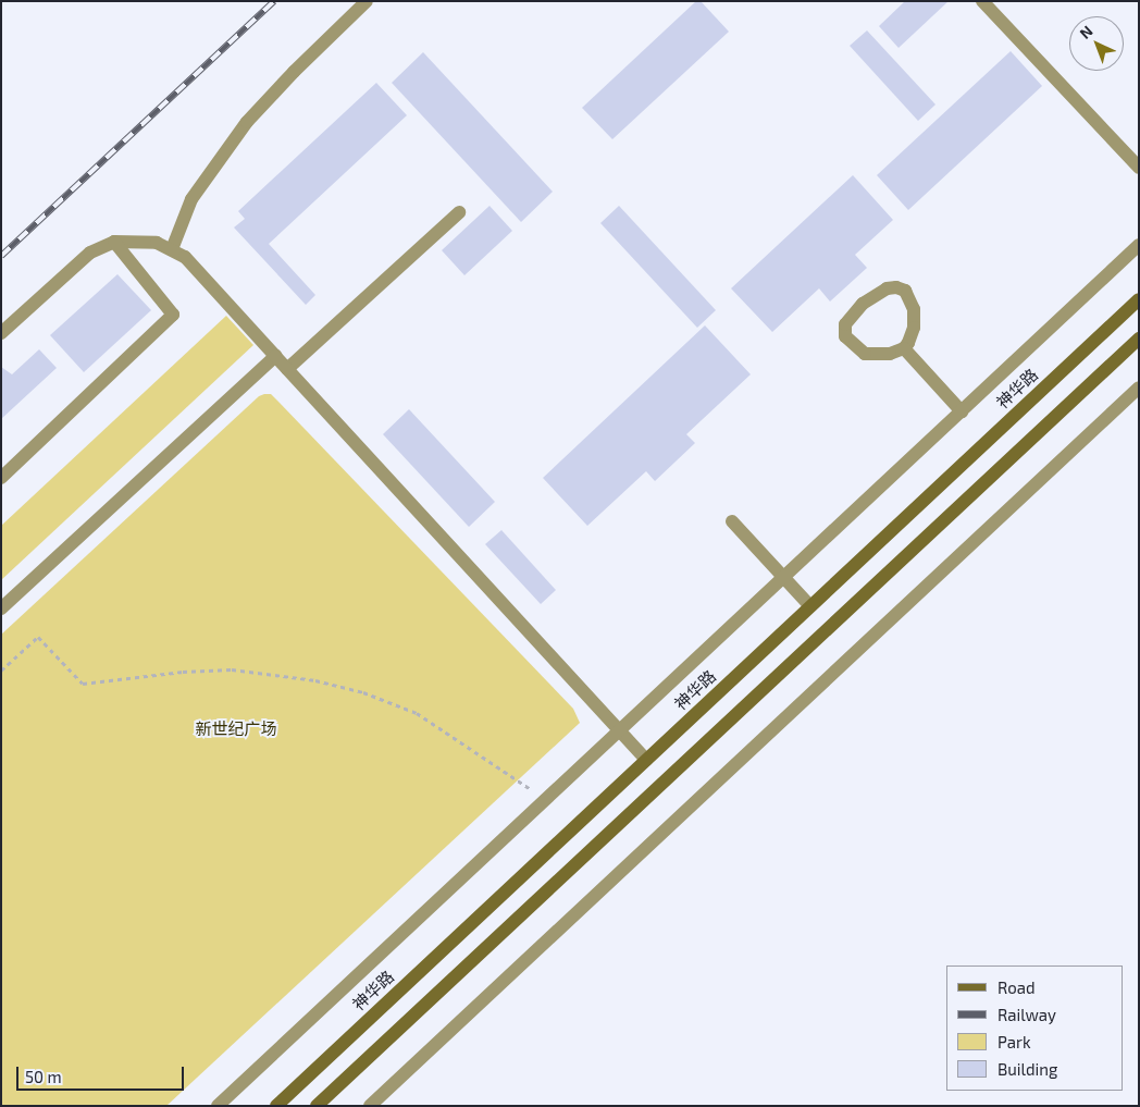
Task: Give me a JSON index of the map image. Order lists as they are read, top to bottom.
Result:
{
  "streets": {
    "main road": ["神华路"]
  },
  "parks": ["新世纪广场"],
  "legend": [
    "Road",
    "Railway",
    "Park",
    "Building"
  ],
  "scale_bar": "50 m",
  "north": "top left"
}
